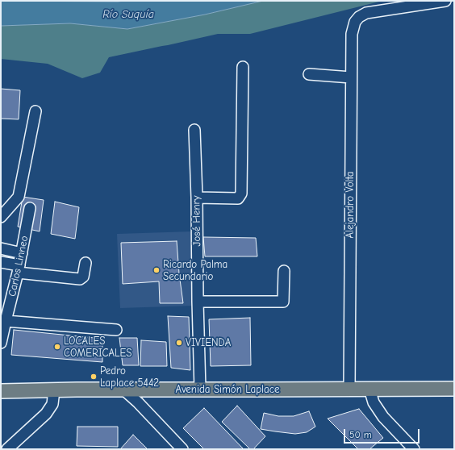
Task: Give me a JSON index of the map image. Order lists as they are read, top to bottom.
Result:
{
  "streets": {
    "main road": ["Avenida Simón Laplace"],
    "street": ["Alejandro Volta", "José Henry", "Carlos Linneo"]
  },
  "crossings": [
    ["Alejandro Volta", "Avenida Simón Laplace"],
    ["José Henry", "Avenida Simón Laplace"]
  ],
  "water": ["Río Suquía"],
  "places": [
    "Ricardo Palma Secundario",
    "VIVIENDA",
    "LOCALES COMERICALES",
    "Pedro Laplace 5442"
  ],
  "scale_bar": "50 m"
}
